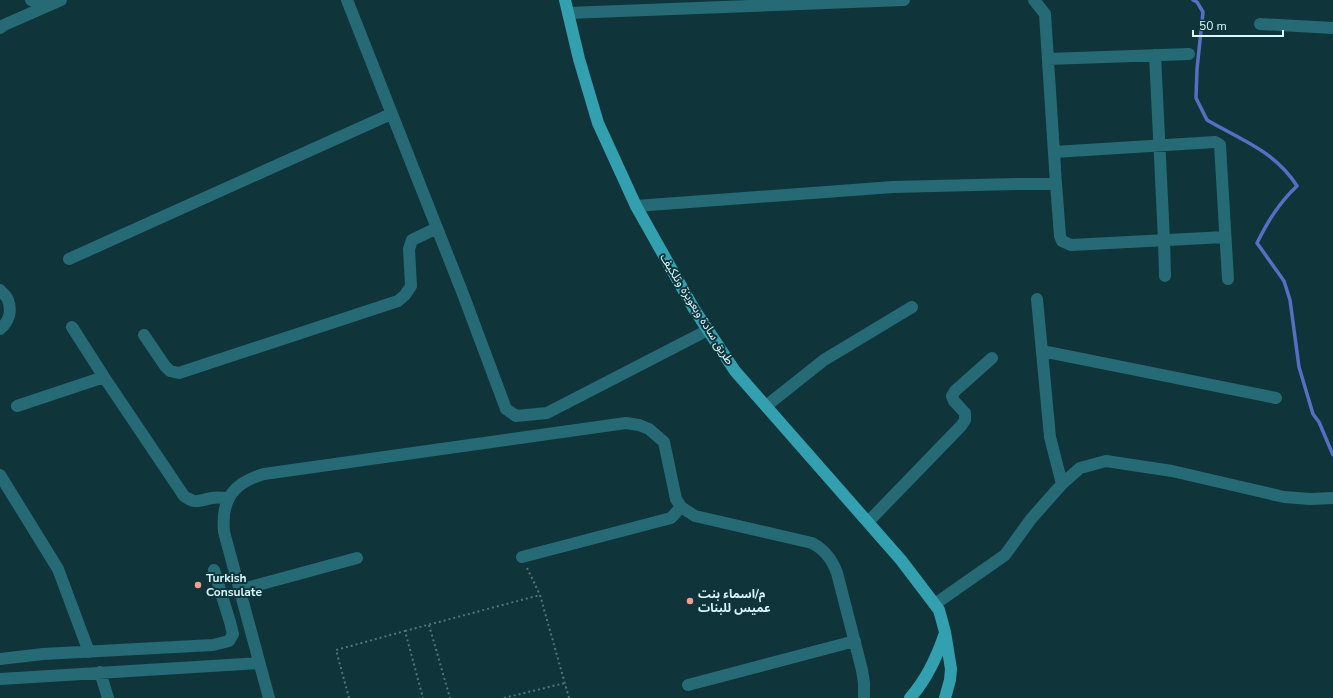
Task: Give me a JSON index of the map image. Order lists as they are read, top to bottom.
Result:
{
  "streets": {
    "main road": ["طريق سادة وبعويزة وتلكيف"]
  },
  "places": ["Turkish Consulate", "م/اسماء بنت عميس للبنات"],
  "scale_bar": "50 m"
}
